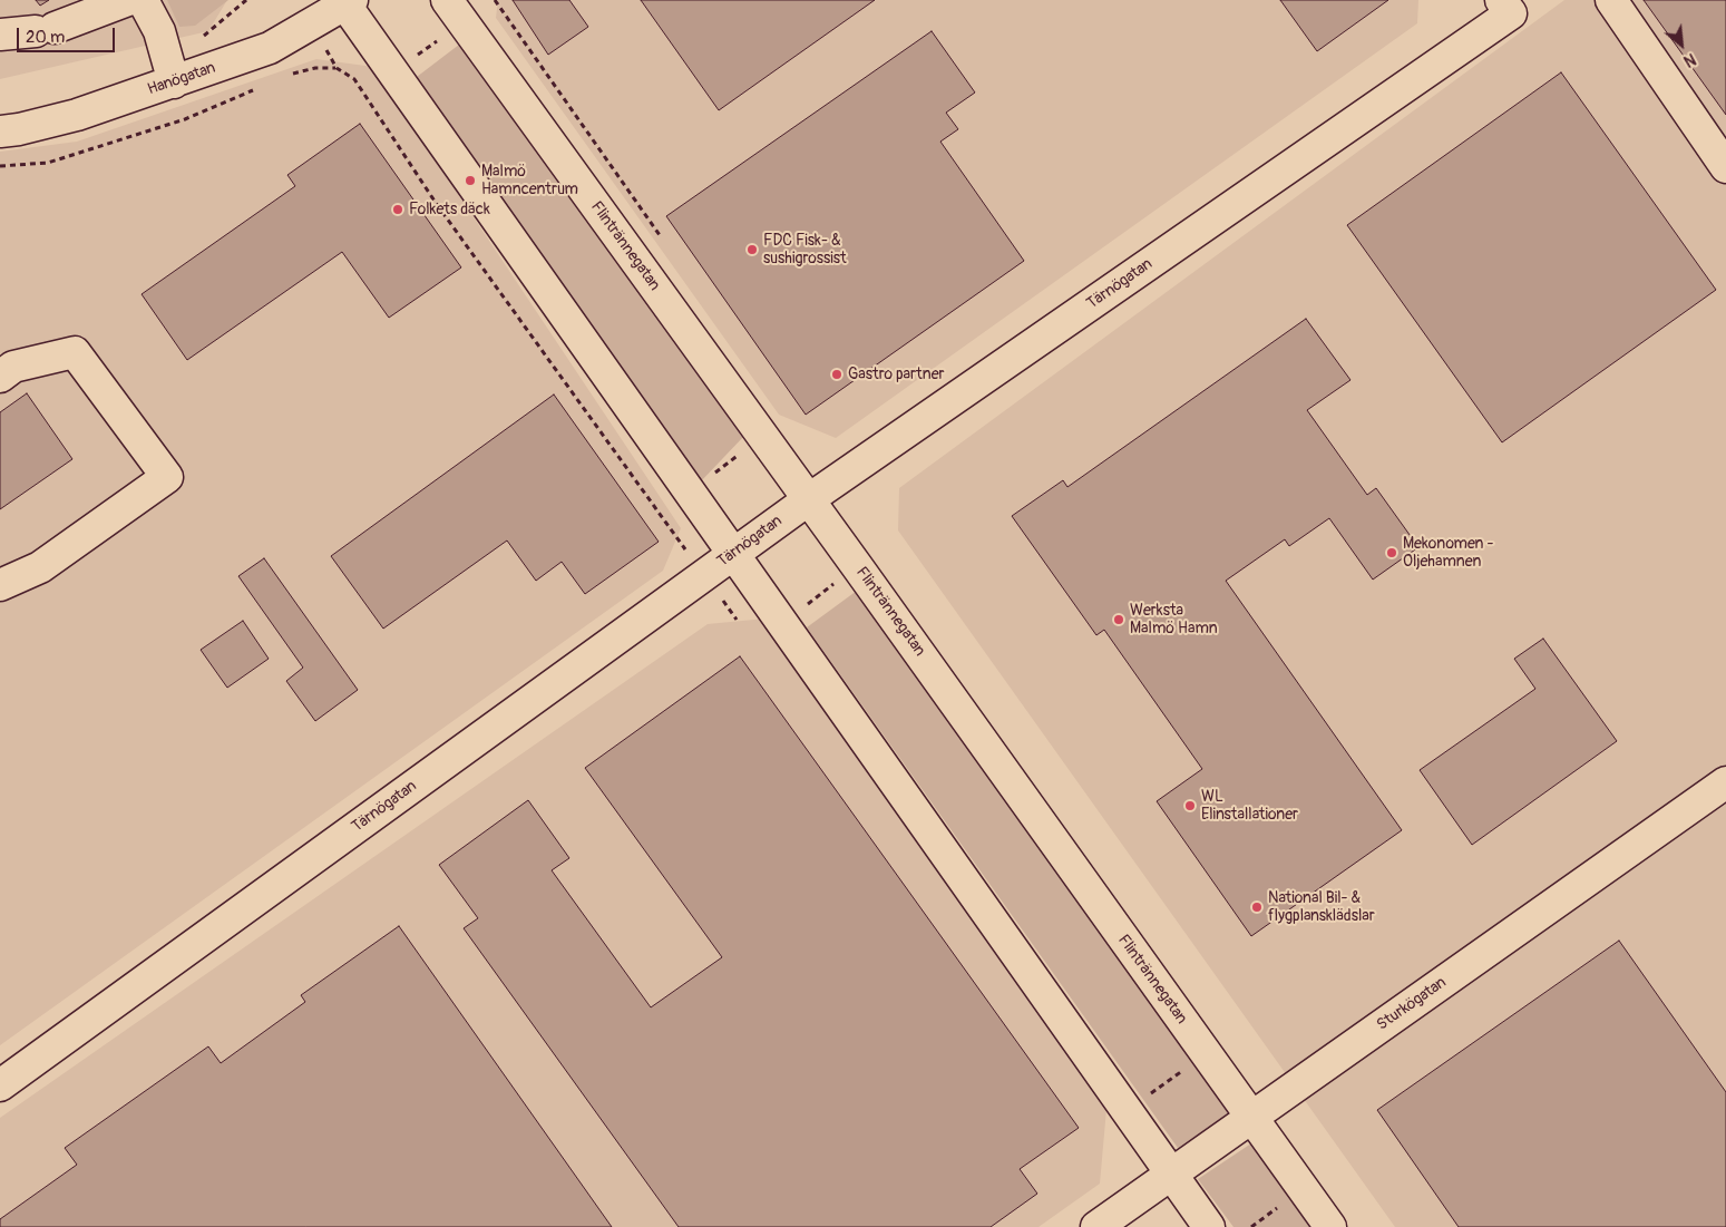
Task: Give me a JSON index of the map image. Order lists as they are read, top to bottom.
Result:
{
  "streets": {
    "street": [
      "Hanögatan",
      "Flintrännegatan",
      "Tärnögatan",
      "Sturkögatan"
    ]
  },
  "crossings": [
    ["Flintrännegatan", "Tärnögatan"],
    ["Flintrännegatan", "Sturkögatan"]
  ],
  "places": [
    "Malmö Hamncentrum",
    "Folkets däck",
    "FDC Fisk- & sushigrossist",
    "Gastro partner",
    "Mekonomen - Oljehamnen",
    "Werksta Malmö Hamn",
    "WL Elinstallationer",
    "National Bil- & flygplansklädslar"
  ],
  "scale_bar": "20 m",
  "north": "bottom right"
}
